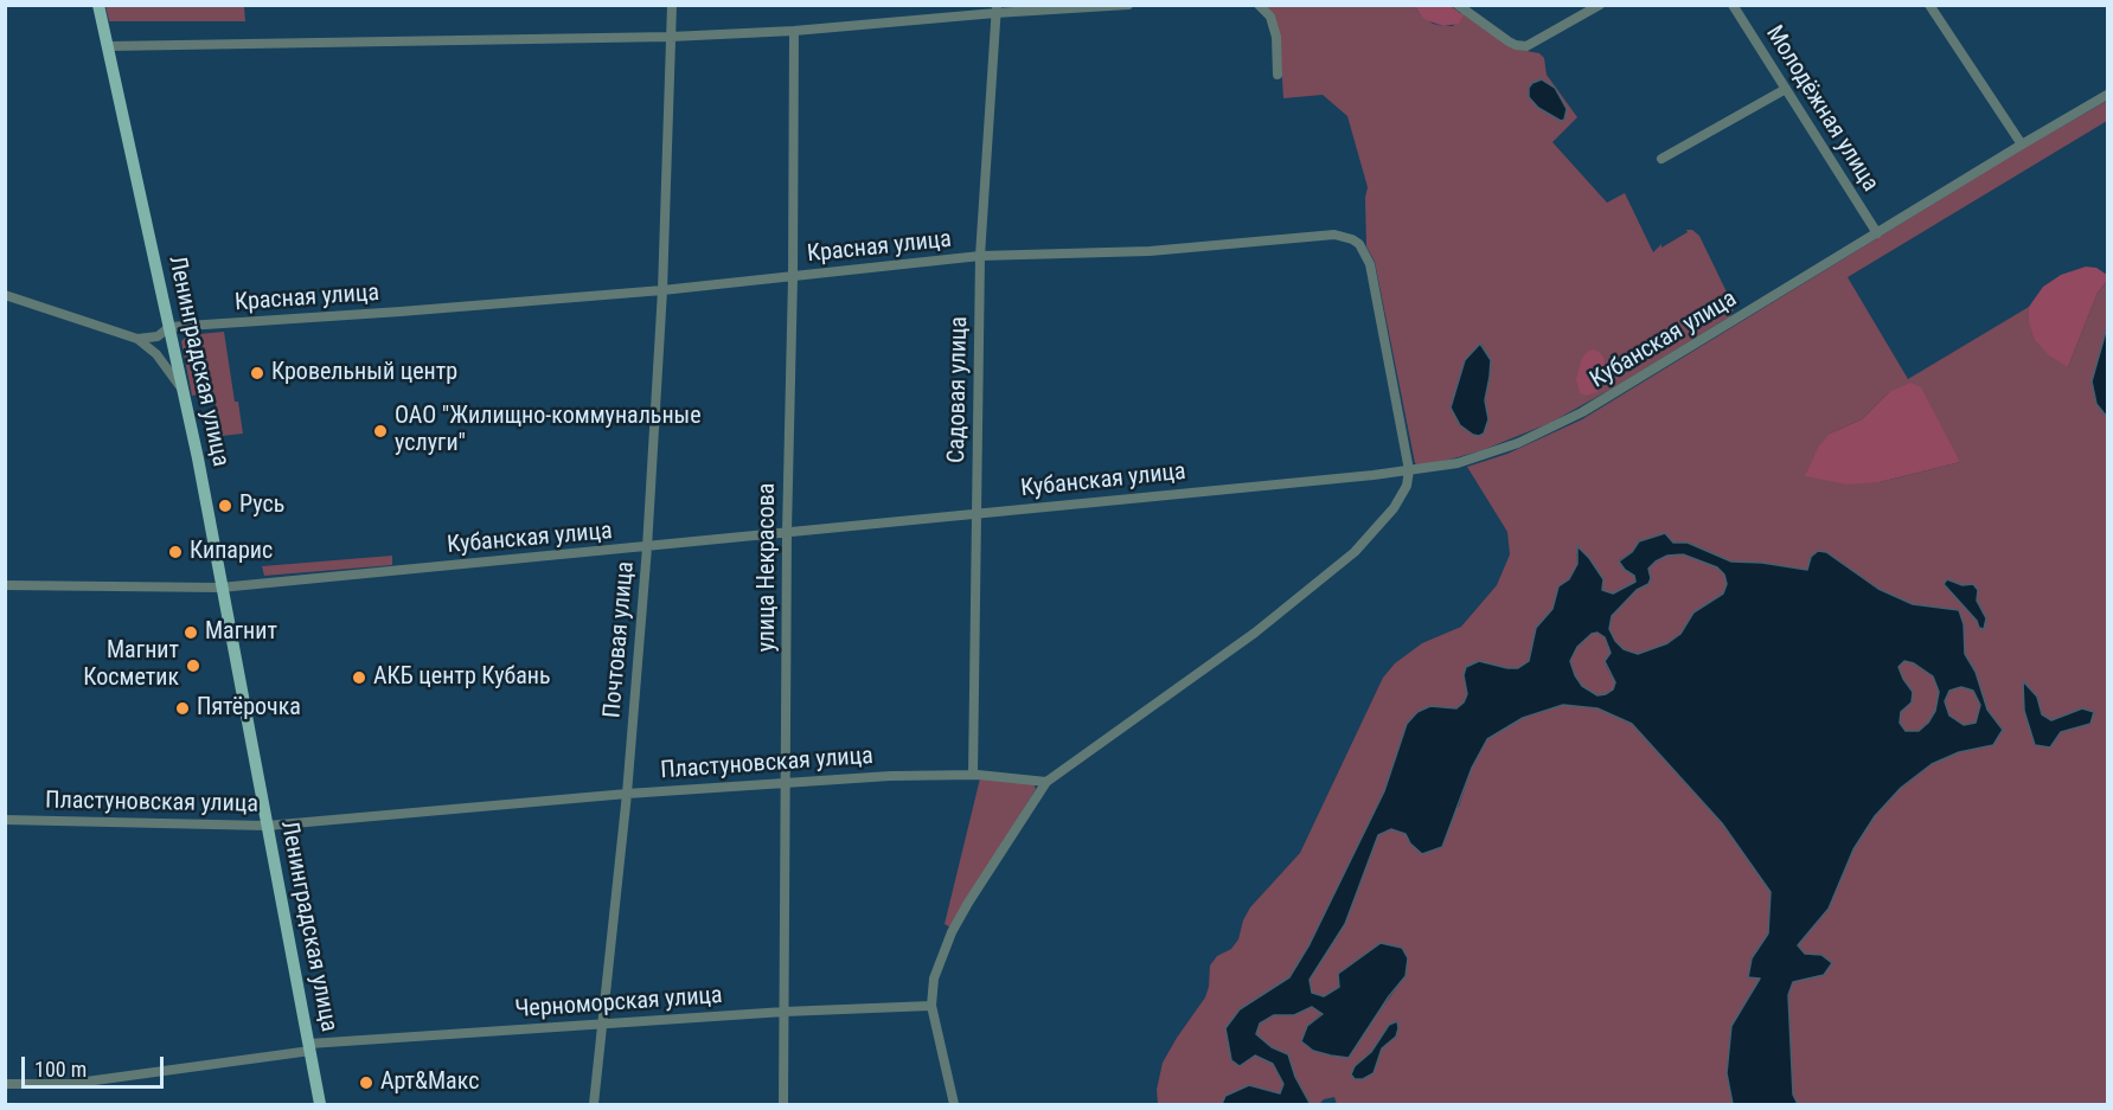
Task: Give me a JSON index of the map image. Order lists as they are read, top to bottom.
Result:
{
  "streets": {
    "main road": ["Ленинградская улица"],
    "street": [
      "Молодёжная улица",
      "Красная улица",
      "Кубанская улица",
      "Садовая улица",
      "улица Некрасова",
      "Почтовая улица",
      "Пластуновская улица",
      "Черноморская улица"
    ]
  },
  "crossings": [
    ["Молодёжная улица", "Кубанская улица"],
    ["Красная улица", "Кубанская улица"],
    ["Красная улица", "Ленинградская улица"],
    ["Красная улица", "Садовая улица"],
    ["Красная улица", "улица Некрасова"],
    ["Красная улица", "Почтовая улица"],
    ["Кубанская улица", "Ленинградская улица"],
    ["Кубанская улица", "Садовая улица"],
    ["Кубанская улица", "улица Некрасова"],
    ["Кубанская улица", "Почтовая улица"],
    ["Ленинградская улица", "Пластуновская улица"],
    ["Ленинградская улица", "Черноморская улица"],
    ["Садовая улица", "Пластуновская улица"],
    ["улица Некрасова", "Пластуновская улица"],
    ["улица Некрасова", "Черноморская улица"],
    ["Почтовая улица", "Пластуновская улица"],
    ["Почтовая улица", "Черноморская улица"]
  ],
  "places": [
    "Кровельный центр",
    "ОАО \"Жилищно-коммунальные услуги\"",
    "Русь",
    "Кипарис",
    "Магнит",
    "Магнит Косметик",
    "АКБ центр Кубань",
    "Пятёрочка",
    "Арт&Макс"
  ],
  "scale_bar": "100 m"
}
